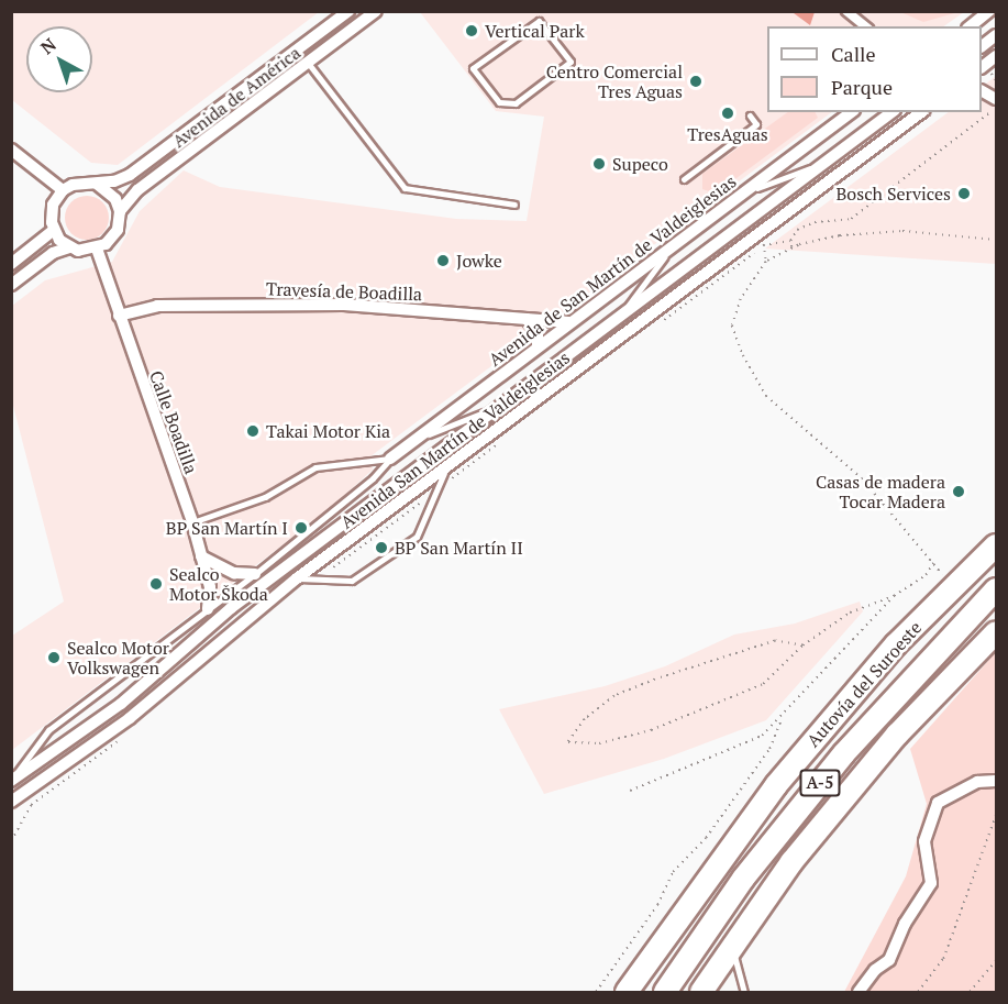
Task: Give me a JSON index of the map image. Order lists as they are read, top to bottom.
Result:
{
  "streets": {
    "highway": ["Autovía del Suroeste", "A-5"],
    "street": [
      "Avenida de América",
      "Avenida de San Martín de Valdeiglesias",
      "Travesía de Boadilla",
      "Calle Boadilla",
      "Avenida San Martín de Valdeiglesias"
    ]
  },
  "crossings": [
    ["Avenida de América", "Calle Boadilla"],
    ["Avenida de San Martín de Valdeiglesias", "Travesía de Boadilla"],
    ["Travesía de Boadilla", "Calle Boadilla"]
  ],
  "places": [
    "Vertical Park",
    "Centro Comercial Tres Aguas",
    "TresAguas",
    "Supeco",
    "Bosch Services",
    "Jowke",
    "Takai Motor Kia",
    "Casas de madera Tocar Madera",
    "BP San Martín I",
    "BP San Martín II",
    "Sealco Motor Škoda",
    "Sealco Motor Volkswagen"
  ],
  "legend": ["Calle", "Parque"],
  "north": "top left"
}
